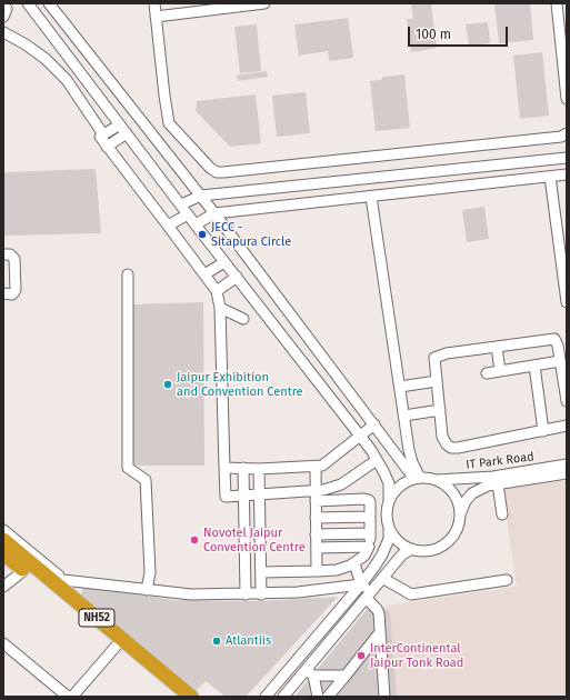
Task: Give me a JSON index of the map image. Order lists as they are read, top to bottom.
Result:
{
  "streets": {
    "highway": ["NH52"],
    "street": ["IT Park Road"]
  },
  "places": [
    "JECC - Sitapura Circle",
    "Jaipur Exhibition and Convention Centre",
    "Novotel Jaipur Convention Centre",
    "Atlantiis",
    "InterContinental Jaipur Tonk Road"
  ],
  "scale_bar": "100 m"
}
